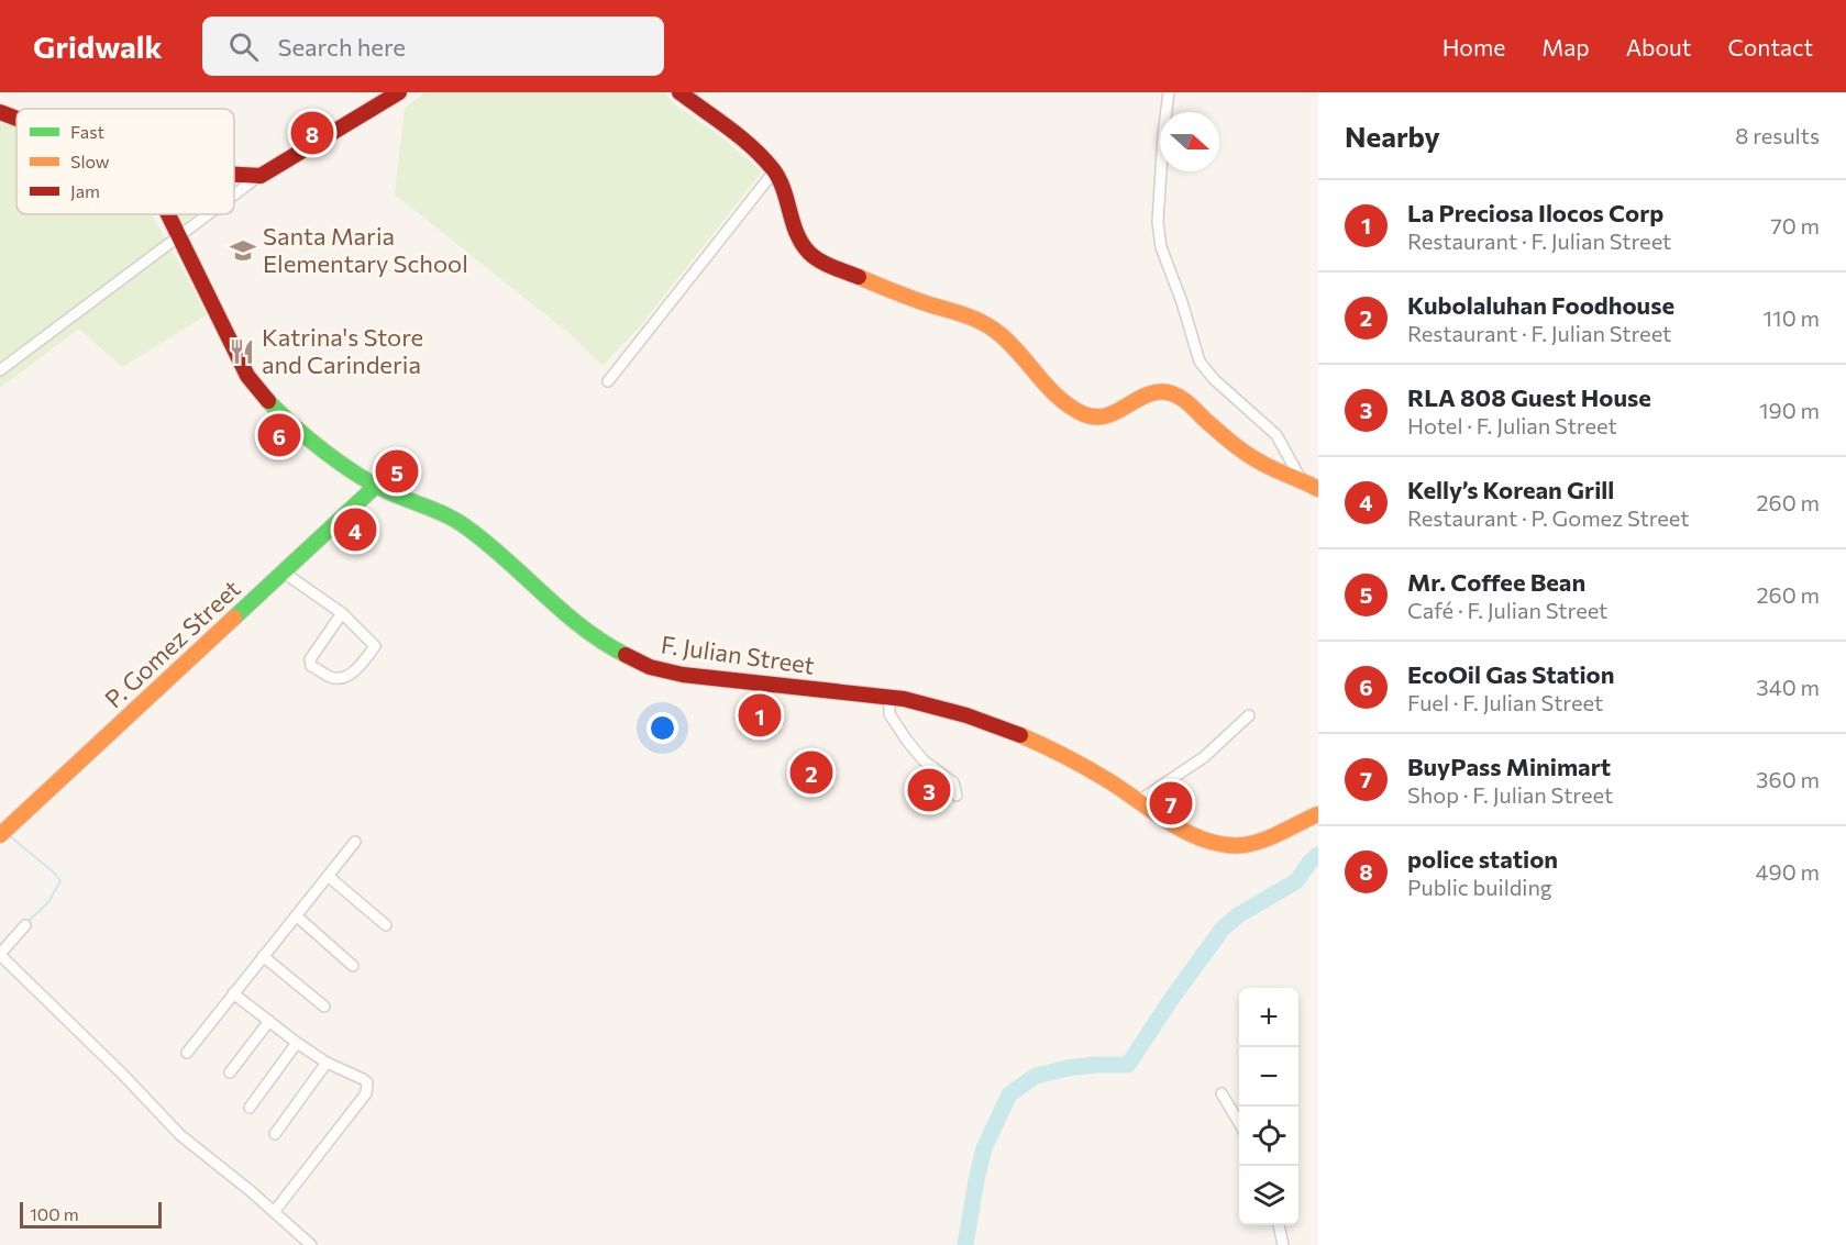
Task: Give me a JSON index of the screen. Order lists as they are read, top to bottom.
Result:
{
  "streets": {
    "street": ["P. Gomez Street", "F. Julian Street"]
  },
  "crossings": [
    ["P. Gomez Street", "F. Julian Street"]
  ],
  "places": {
    "school or university": ["Santa Maria Elementary School"],
    "restaurant": ["Katrina's Store and Carinderia"]
  },
  "legend": ["Fast", "Slow", "Jam"],
  "scale_bar": "100 m",
  "north": "right",
  "page": {
    "header": "Gridwalk",
    "search": "Search here",
    "nav": [
      "Home",
      "Map",
      "About",
      "Contact"
    ],
    "heading": ["Nearby", "8 results"],
    "pins": [
      "8",
      "6",
      "5",
      "4",
      "1",
      "2",
      "3",
      "7"
    ],
    "list": [
      {
        "mark": "1",
        "name": "La Preciosa Ilocos Corp",
        "note": "Restaurant · F. Julian Street",
        "value": "70 m"
      },
      {
        "mark": "2",
        "name": "Kubolaluhan Foodhouse",
        "note": "Restaurant · F. Julian Street",
        "value": "110 m"
      },
      {
        "mark": "3",
        "name": "RLA 808 Guest House",
        "note": "Hotel · F. Julian Street",
        "value": "190 m"
      },
      {
        "mark": "4",
        "name": "Kelly’s Korean Grill",
        "note": "Restaurant · P. Gomez Street",
        "value": "260 m"
      },
      {
        "mark": "5",
        "name": "Mr. Coffee Bean",
        "note": "Café · F. Julian Street",
        "value": "260 m"
      },
      {
        "mark": "6",
        "name": "EcoOil Gas Station",
        "note": "Fuel · F. Julian Street",
        "value": "340 m"
      },
      {
        "mark": "7",
        "name": "BuyPass Minimart",
        "note": "Shop · F. Julian Street",
        "value": "360 m"
      },
      {
        "mark": "8",
        "name": "police station",
        "note": "Public building",
        "value": "490 m"
      }
    ],
    "map_buttons": ["+", "−"],
    "scale": "100 m"
  }
}
